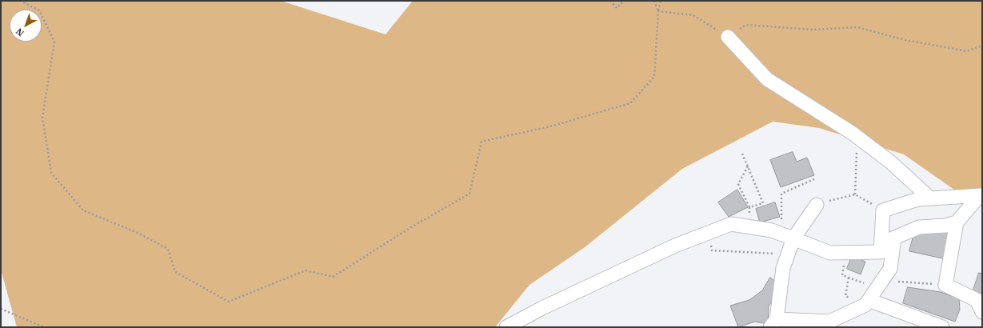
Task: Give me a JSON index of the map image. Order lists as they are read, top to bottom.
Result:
{
  "north": "bottom left"
}
